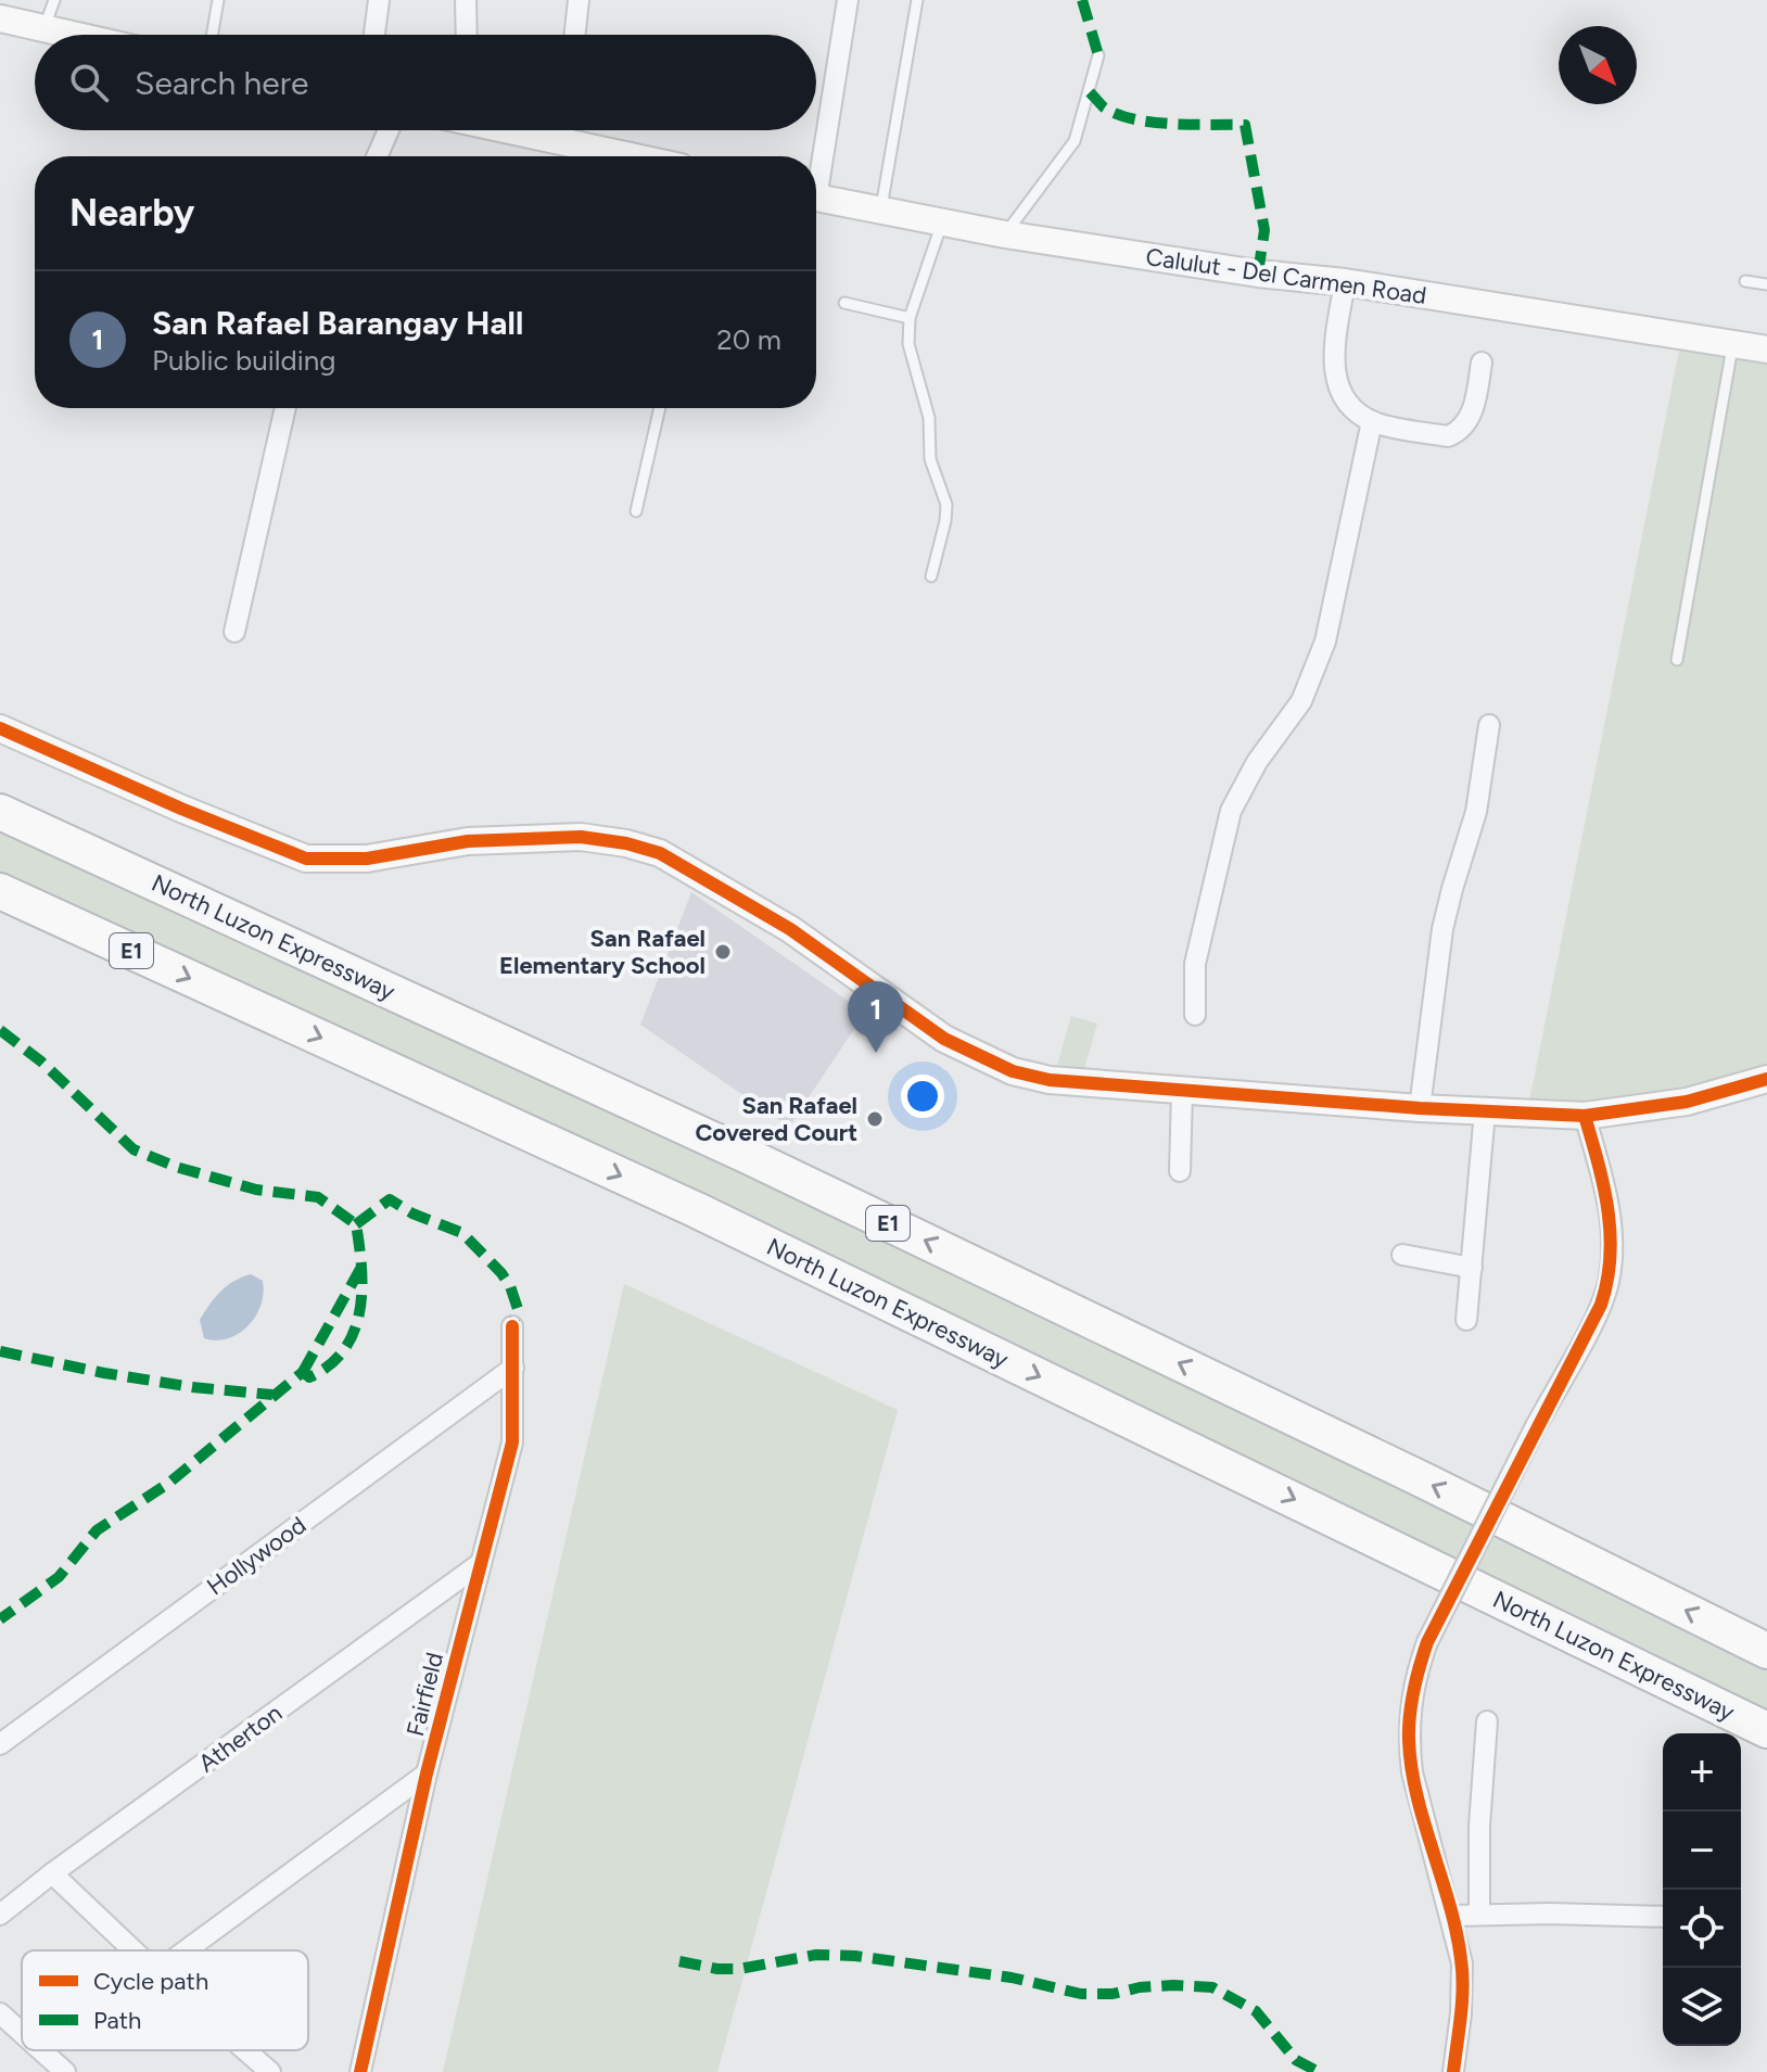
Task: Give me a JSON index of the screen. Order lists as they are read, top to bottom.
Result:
{
  "streets": {
    "highway": ["North Luzon Expressway", "E1"],
    "street": [
      "Calulut - Del Carmen Road",
      "Hollywood",
      "Fairfield",
      "Atherton"
    ]
  },
  "crossings": [
    ["Hollywood", "Fairfield"],
    ["Fairfield", "Atherton"]
  ],
  "places": ["San Rafael Elementary School", "San Rafael Covered Court"],
  "legend": ["Cycle path", "Path"],
  "north": "bottom right",
  "page": {
    "search": "Search here",
    "heading": "Nearby",
    "list": [
      {
        "mark": "1",
        "name": "San Rafael Barangay Hall",
        "note": "Public building",
        "value": "20 m"
      }
    ],
    "pins": "1",
    "map_buttons": ["+", "−"]
  }
}
